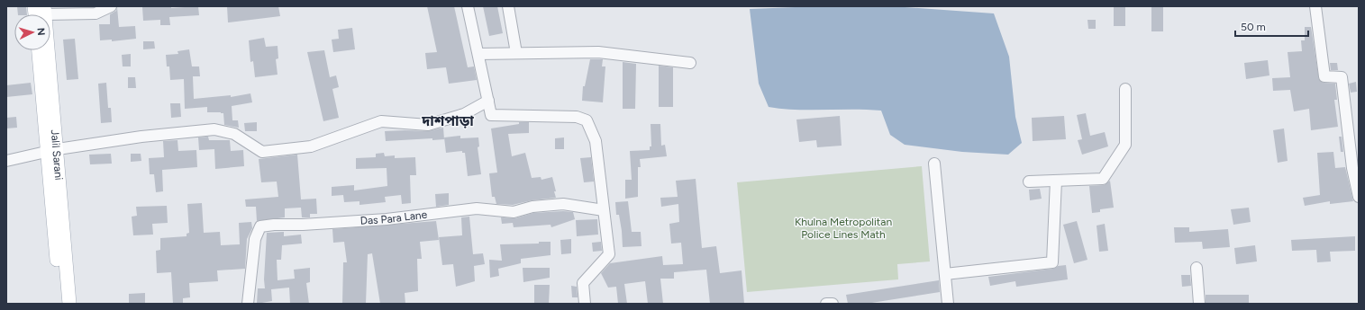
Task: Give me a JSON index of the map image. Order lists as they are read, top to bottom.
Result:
{
  "streets": {
    "main road": ["Jalil Sarani"],
    "street": ["Das Para Lane"]
  },
  "districts": ["দাশপাড়া"],
  "parks": ["Khulna Metropolitan Police Lines Math"],
  "scale_bar": "50 m",
  "north": "right"
}
